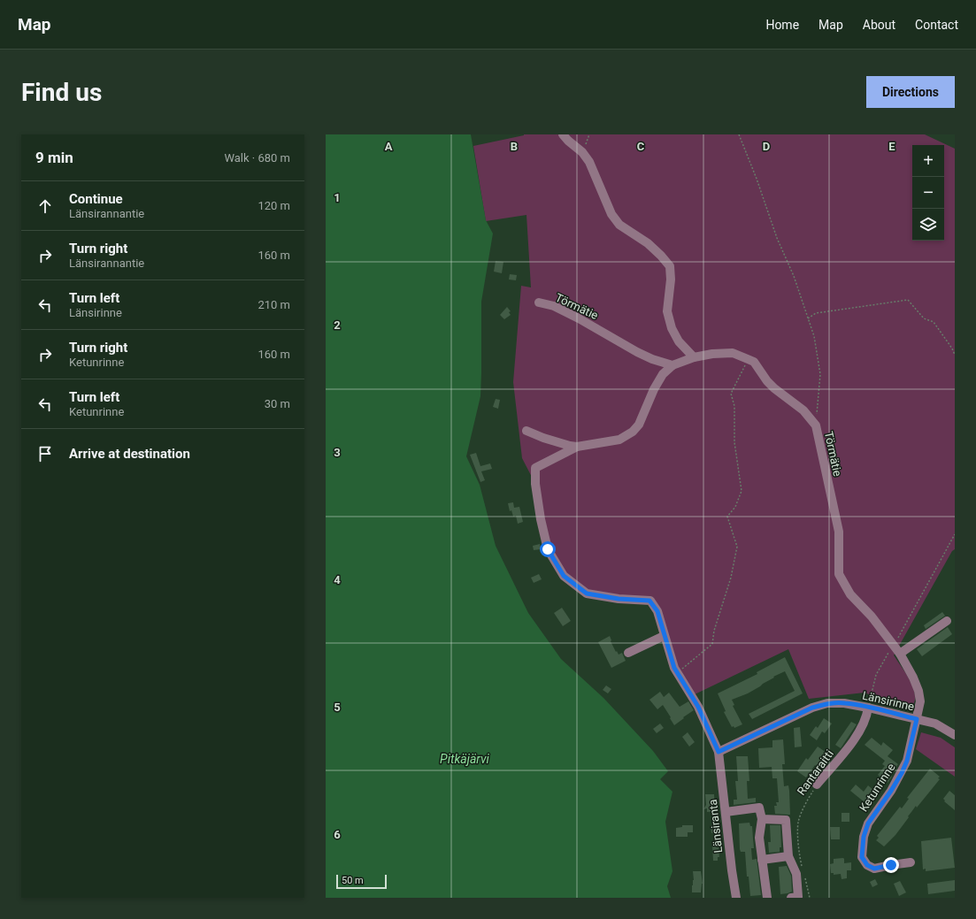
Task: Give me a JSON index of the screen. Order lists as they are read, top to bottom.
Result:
{
  "streets": {
    "street": [
      "Törmätie",
      "Länsirinne",
      "Rantaraitti",
      "Ketunrinne",
      "Länsiranta"
    ]
  },
  "crossings": [
    ["Törmätie", "Länsirinne"],
    ["Törmätie", "Ketunrinne"],
    ["Länsirinne", "Rantaraitti"],
    ["Länsirinne", "Ketunrinne"],
    ["Länsirinne", "Länsiranta"]
  ],
  "water": ["Pitkäjärvi"],
  "scale_bar": "50 m",
  "page": {
    "header": "Map",
    "nav": [
      "Home",
      "Map",
      "About",
      "Contact"
    ],
    "buttons": "Directions",
    "title": "Find us",
    "heading": ["9 min", "Walk · 680 m"],
    "map_buttons": ["+", "−"],
    "list": [
      ["Continue", "Länsirannantie", "120 m"],
      ["Turn right", "Länsirannantie", "160 m"],
      ["Turn left", "Länsirinne", "210 m"],
      ["Turn right", "Ketunrinne", "160 m"],
      ["Turn left", "Ketunrinne", "30 m"],
      "Arrive at destination"
    ],
    "scale": "50 m"
  },
  "grid": {
    "columns": [
      "A",
      "B",
      "C",
      "D",
      "E"
    ],
    "rows": [
      "1",
      "2",
      "3",
      "4",
      "5",
      "6"
    ]
  }
}
